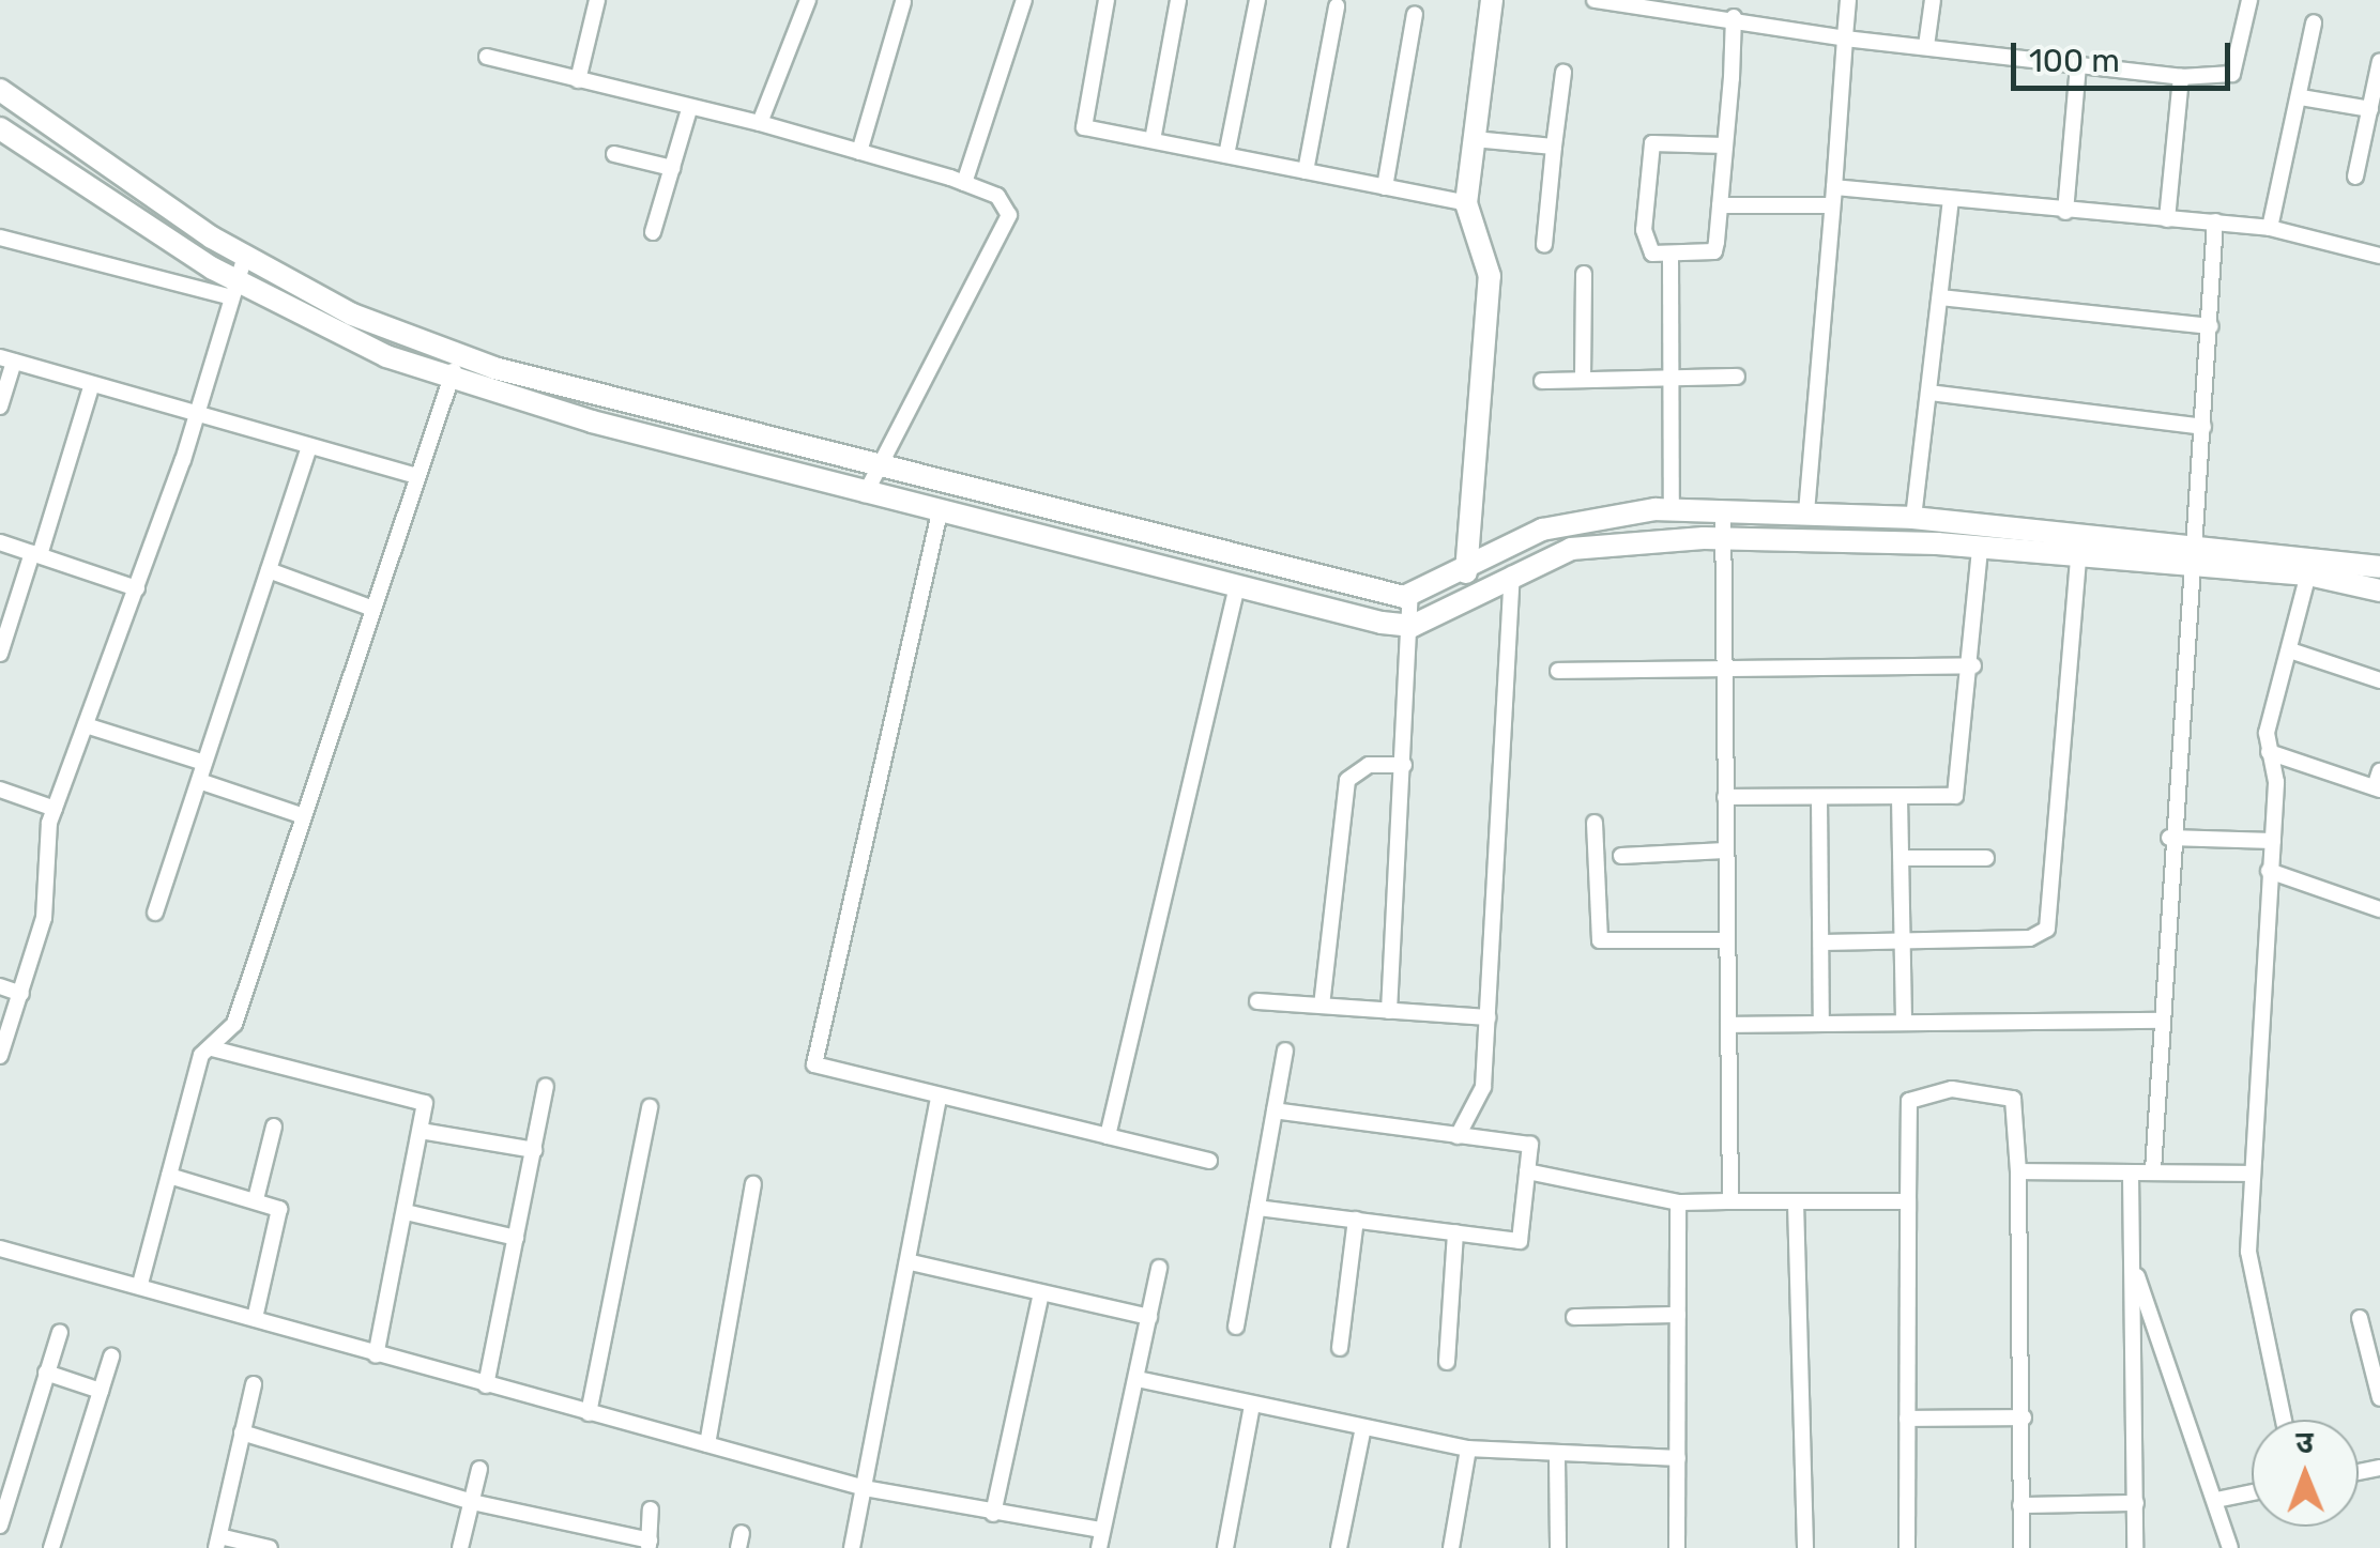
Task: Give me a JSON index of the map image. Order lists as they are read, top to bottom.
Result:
{
  "scale_bar": "100 m",
  "north": "top"
}
